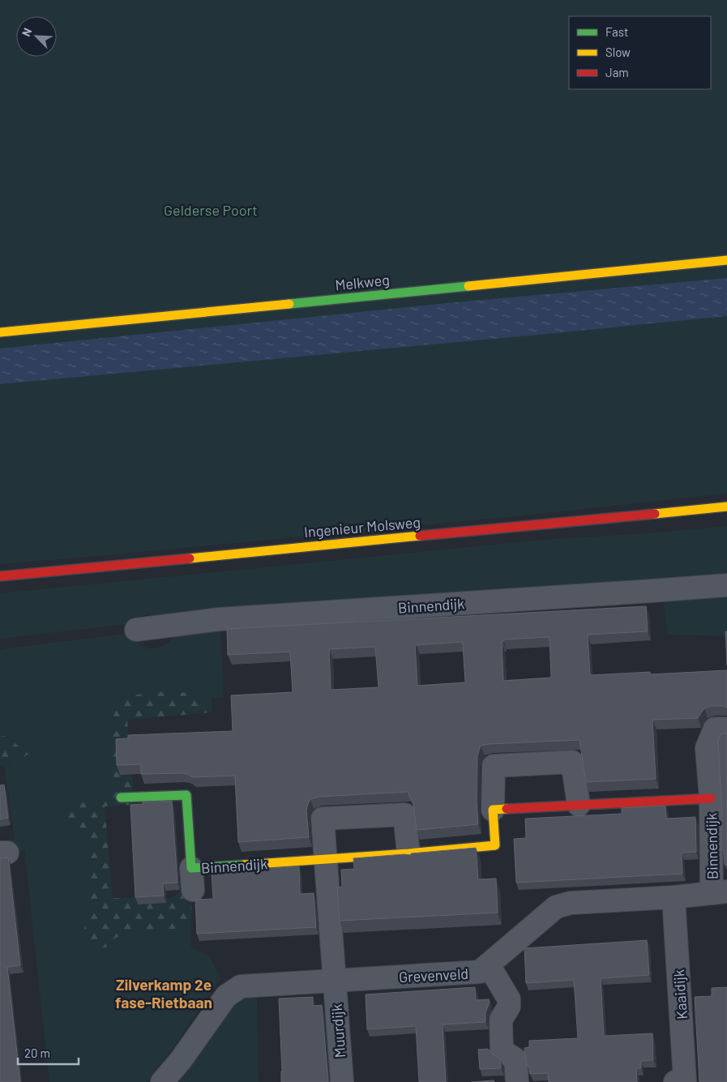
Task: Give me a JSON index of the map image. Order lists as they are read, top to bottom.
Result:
{
  "streets": {
    "street": [
      "Melkweg",
      "Ingenieur Molsweg",
      "Binnendijk",
      "Grevenveld",
      "Kaaidijk",
      "Muurdijk"
    ]
  },
  "crossings": [
    ["Binnendijk", "Grevenveld"],
    ["Grevenveld", "Kaaidijk"],
    ["Grevenveld", "Muurdijk"]
  ],
  "districts": ["Zilverkamp 2e fase-Rietbaan"],
  "parks": ["Gelderse Poort"],
  "legend": ["Fast", "Slow", "Jam"],
  "scale_bar": "20 m",
  "north": "top left"
}
